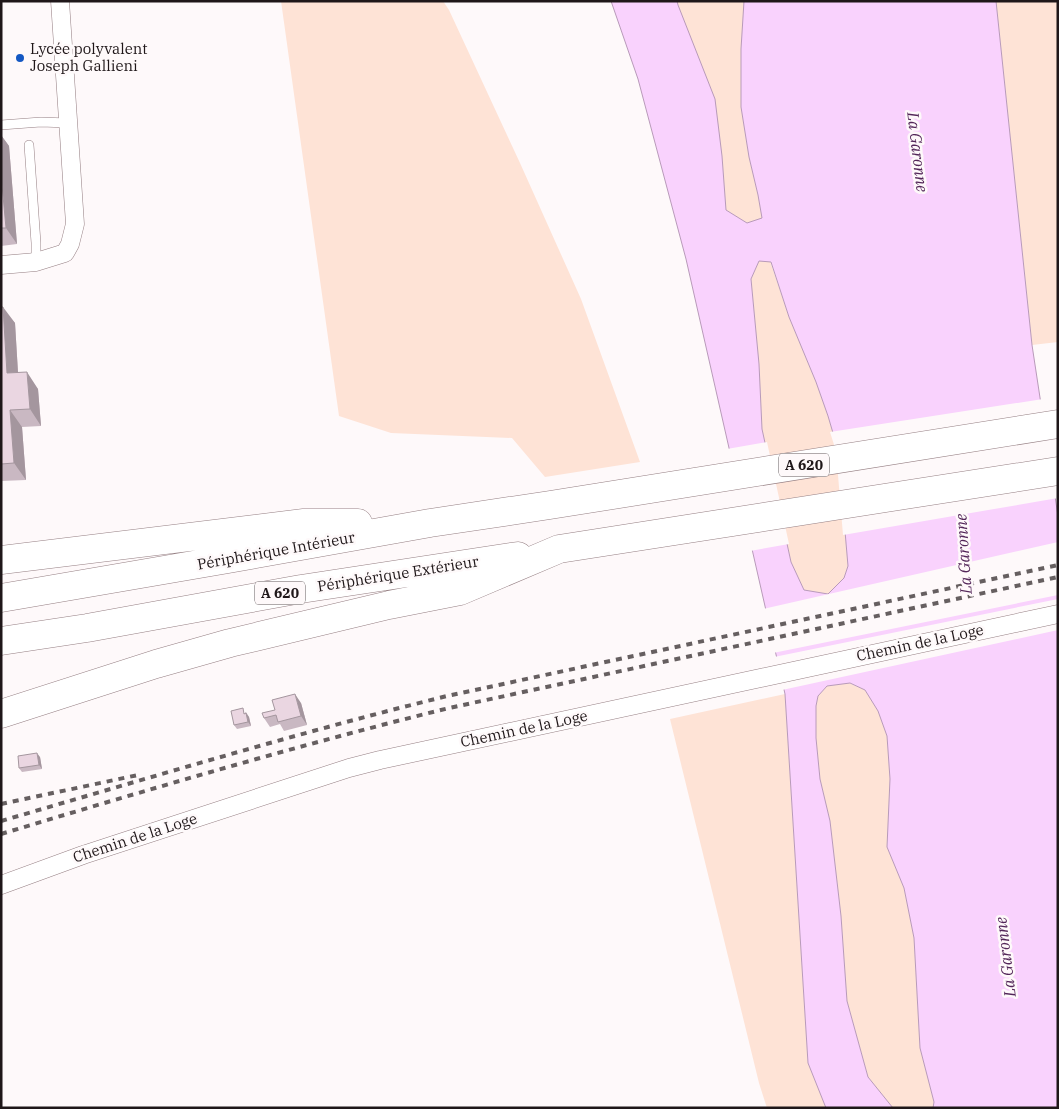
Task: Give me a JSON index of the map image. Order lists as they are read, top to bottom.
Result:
{
  "streets": {
    "highway": ["A 620", "Périphérique Intérieur", "Périphérique Extérieur"],
    "street": ["Chemin de la Loge"]
  },
  "crossings": [
    ["A 620", "Périphérique Extérieur"]
  ],
  "water": ["La Garonne"],
  "places": ["Lycée polyvalent Joseph Gallieni"]
}
